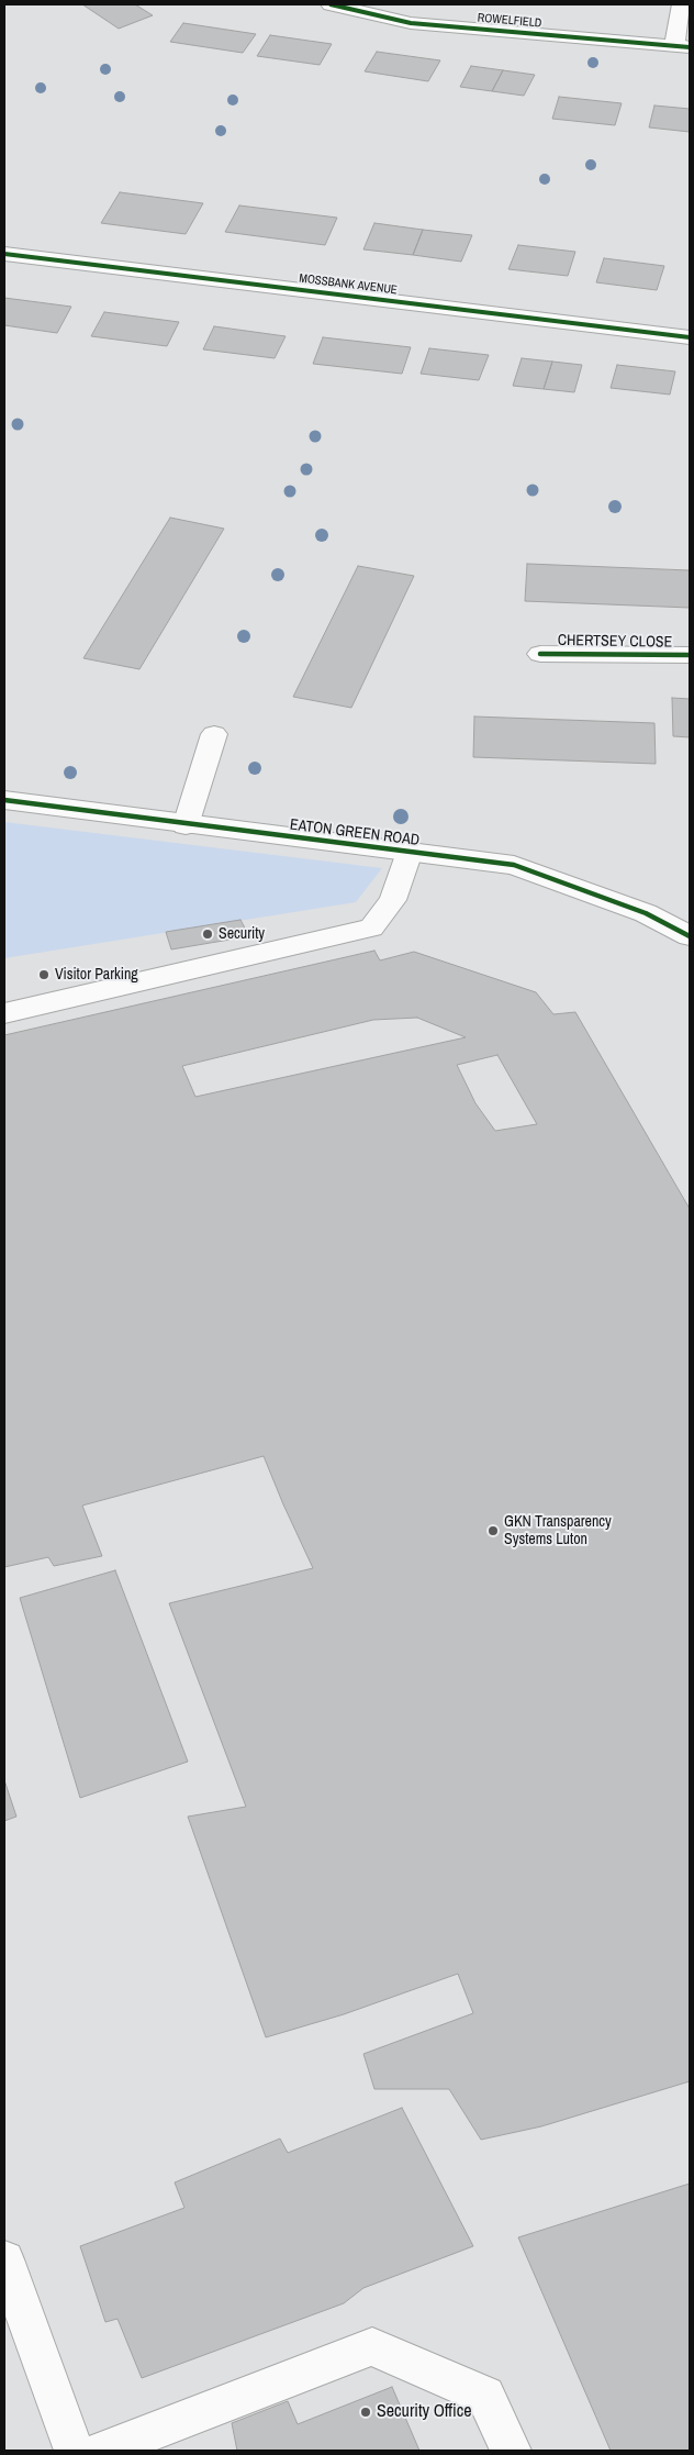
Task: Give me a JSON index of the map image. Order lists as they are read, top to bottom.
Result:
{
  "streets": {
    "street": [
      "ROWELFIELD",
      "MOSSBANK AVENUE",
      "CHERTSEY CLOSE",
      "EATON GREEN ROAD"
    ]
  },
  "places": [
    "Security",
    "Visitor Parking",
    "GKN Transparency Systems Luton",
    "Security Office"
  ]
}
